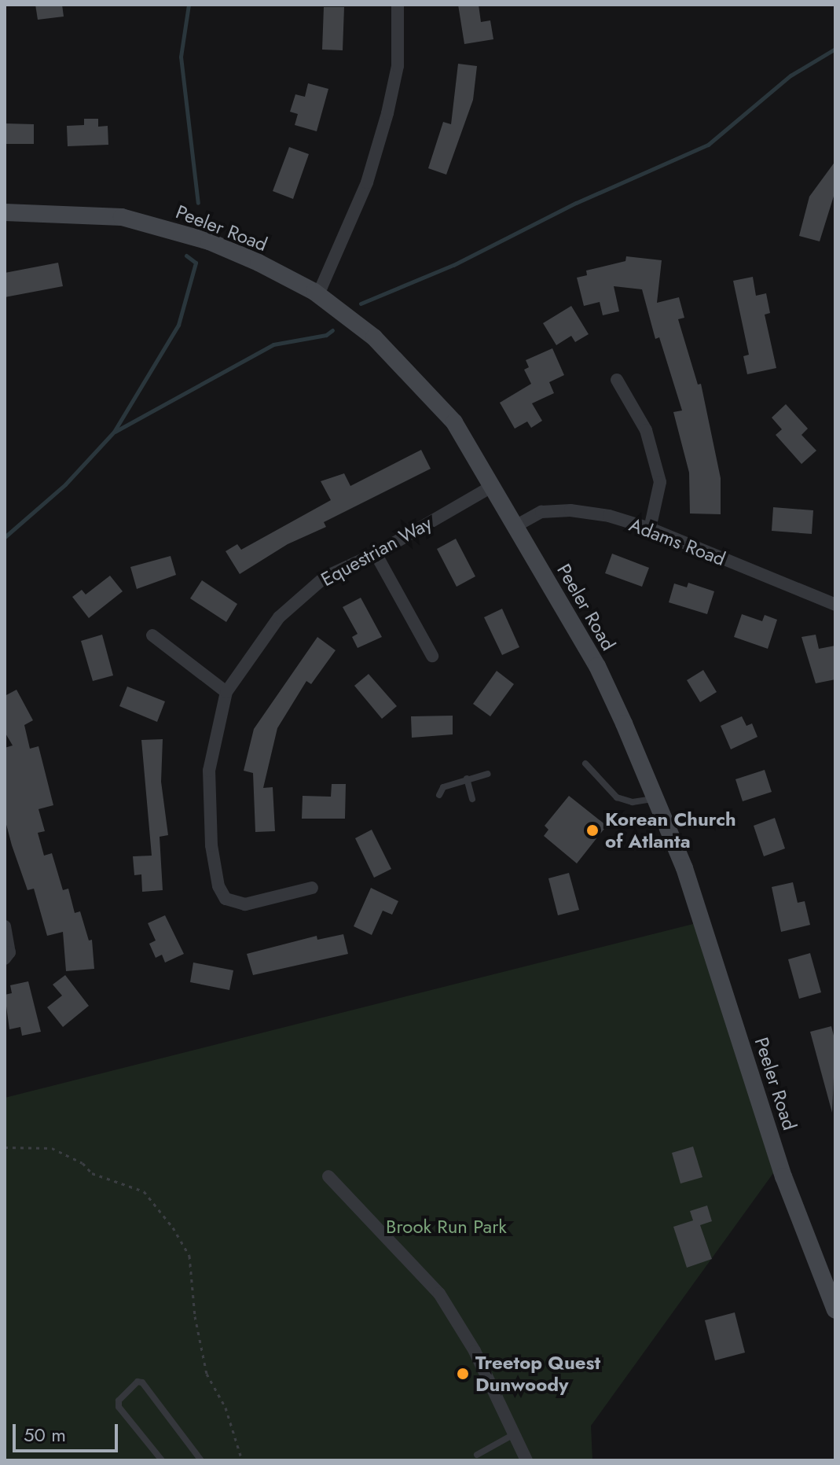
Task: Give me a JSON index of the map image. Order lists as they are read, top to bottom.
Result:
{
  "streets": {
    "street": ["Peeler Road", "Adams Road", "Equestrian Way"]
  },
  "crossings": [
    ["Peeler Road", "Adams Road"],
    ["Peeler Road", "Equestrian Way"]
  ],
  "parks": ["Brook Run Park"],
  "places": ["Korean Church of Atlanta", "Treetop Quest Dunwoody"],
  "scale_bar": "50 m"
}
